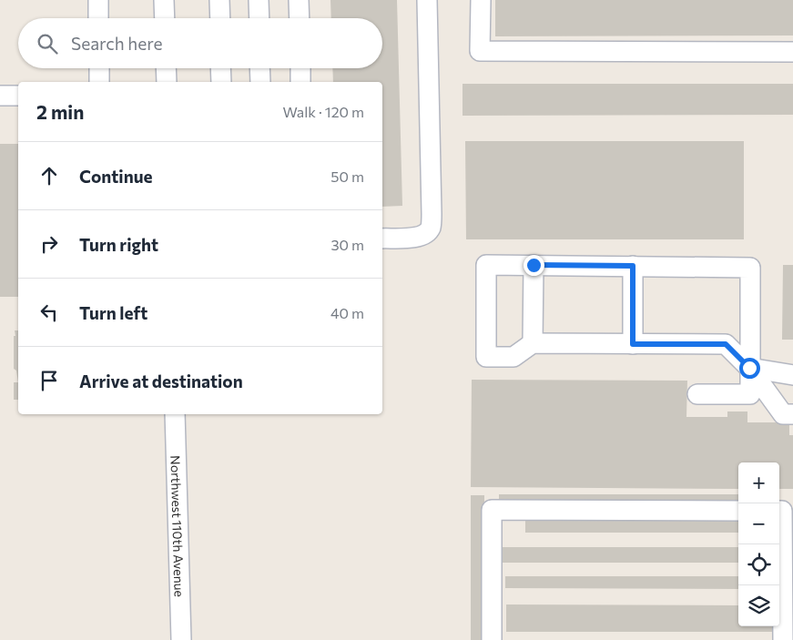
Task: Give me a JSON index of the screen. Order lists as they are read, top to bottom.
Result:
{
  "streets": {
    "street": ["Northwest 110th Avenue"]
  },
  "page": {
    "search": "Search here",
    "heading": ["2 min", "Walk · 120 m"],
    "list": [
      ["Continue", "50 m"],
      ["Turn right", "30 m"],
      ["Turn left", "40 m"],
      "Arrive at destination"
    ],
    "map_buttons": ["+", "−"]
  }
}
